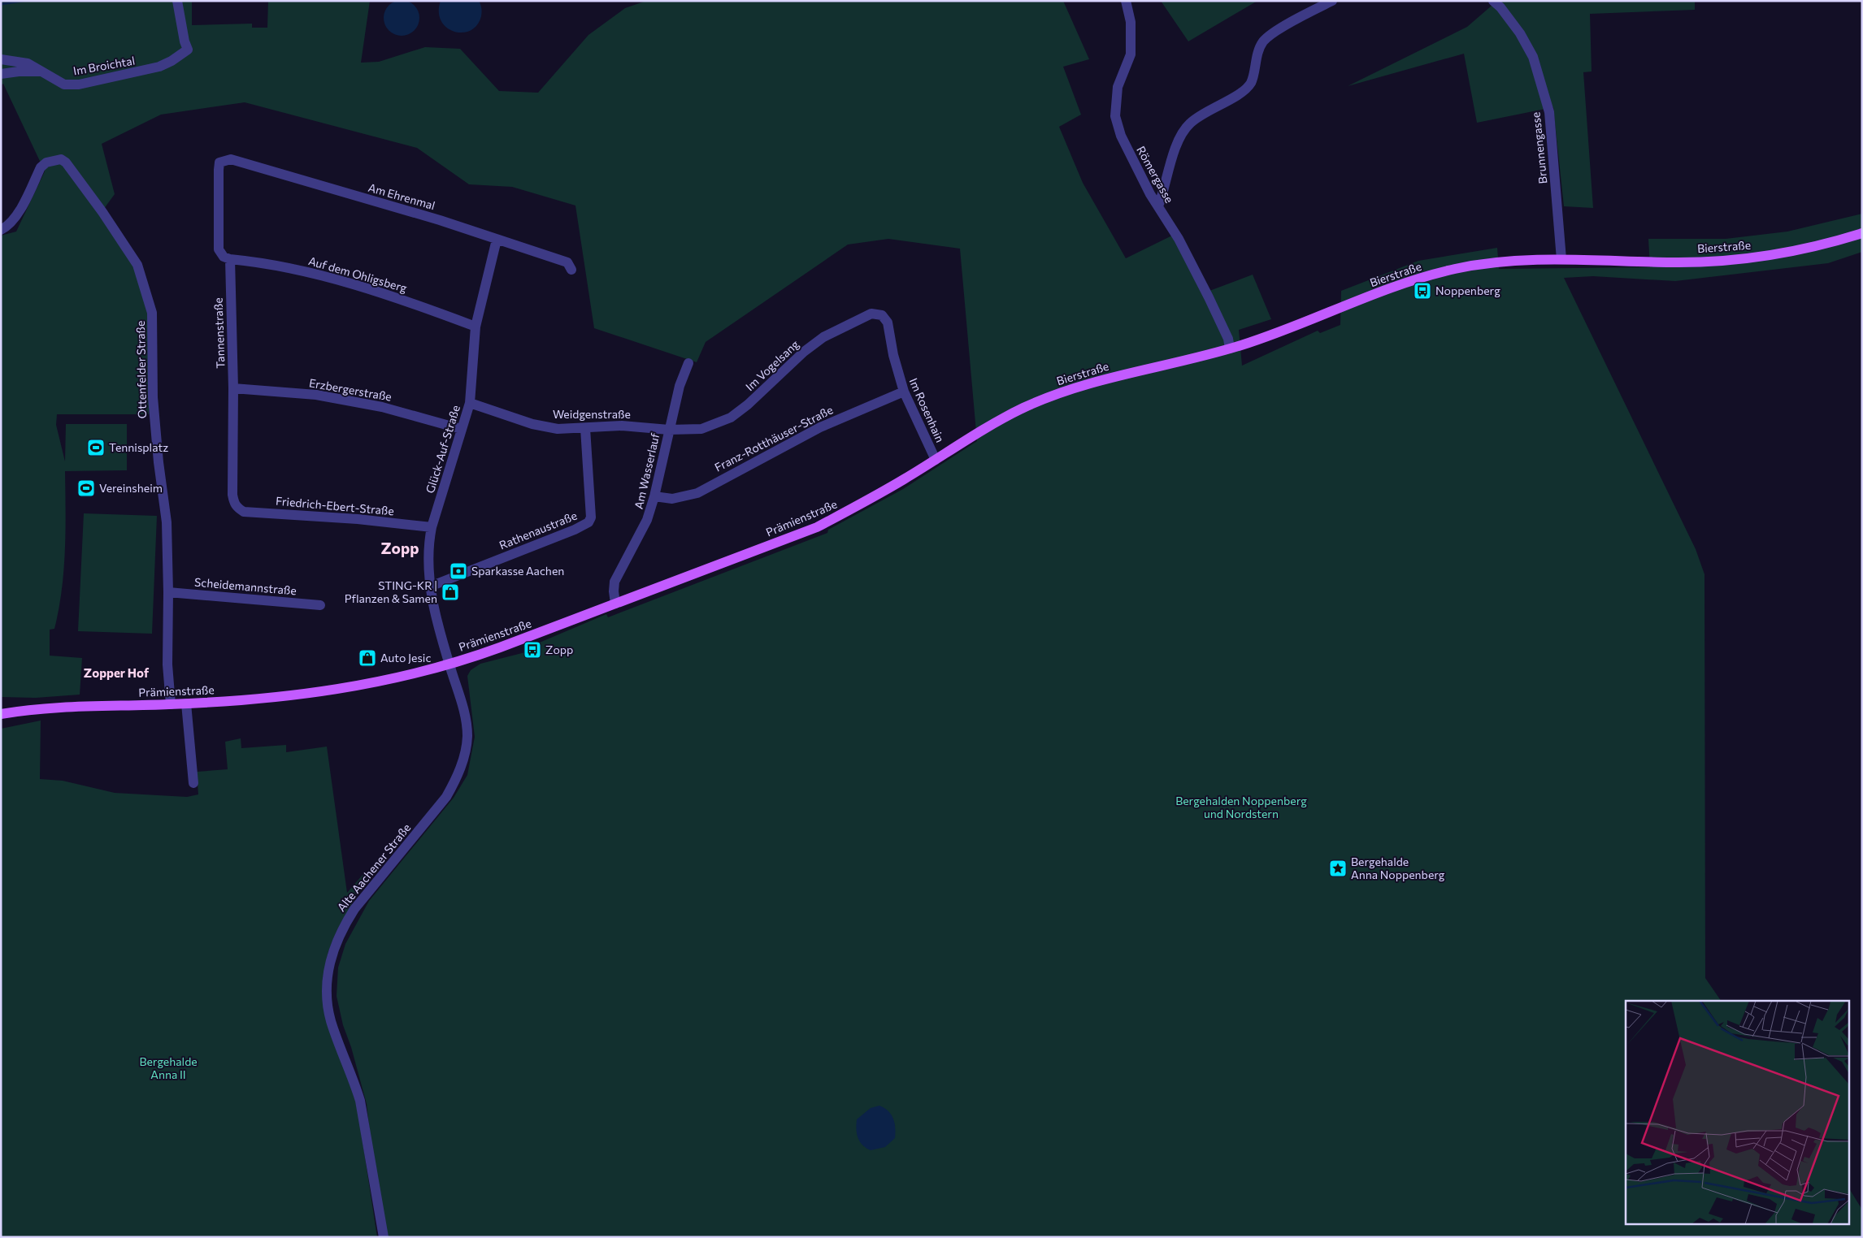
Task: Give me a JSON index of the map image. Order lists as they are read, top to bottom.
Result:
{
  "streets": {
    "main road": ["Bierstraße", "Prämienstraße"],
    "street": [
      "Im Broichtal",
      "Brunnengasse",
      "Römergasse",
      "Am Ehrenmal",
      "Auf dem Ohligsberg",
      "Tannenstraße",
      "Im Vogelsang",
      "Ottenfelder Straße",
      "Erzbergerstraße",
      "Im Rosenhain",
      "Weidgenstraße",
      "Franz-Rotthäuser-Straße",
      "Glück-Auf-Straße",
      "Am Wasserlauf",
      "Friedrich-Ebert-Straße",
      "Rathenaustraße",
      "Scheidemannstraße",
      "Alte Aachener Straße"
    ]
  },
  "crossings": [
    ["Brunnengasse", "Bierstraße"],
    ["Römergasse", "Bierstraße"],
    ["Am Ehrenmal", "Auf dem Ohligsberg"],
    ["Am Ehrenmal", "Tannenstraße"],
    ["Am Ehrenmal", "Glück-Auf-Straße"],
    ["Bierstraße", "Prämienstraße"],
    ["Auf dem Ohligsberg", "Tannenstraße"],
    ["Auf dem Ohligsberg", "Glück-Auf-Straße"],
    ["Tannenstraße", "Erzbergerstraße"],
    ["Tannenstraße", "Friedrich-Ebert-Straße"],
    ["Im Vogelsang", "Im Rosenhain"],
    ["Im Vogelsang", "Weidgenstraße"],
    ["Im Vogelsang", "Am Wasserlauf"],
    ["Ottenfelder Straße", "Prämienstraße"],
    ["Ottenfelder Straße", "Scheidemannstraße"],
    ["Erzbergerstraße", "Glück-Auf-Straße"],
    ["Im Rosenhain", "Franz-Rotthäuser-Straße"],
    ["Im Rosenhain", "Prämienstraße"],
    ["Weidgenstraße", "Glück-Auf-Straße"],
    ["Weidgenstraße", "Am Wasserlauf"],
    ["Weidgenstraße", "Rathenaustraße"],
    ["Franz-Rotthäuser-Straße", "Am Wasserlauf"],
    ["Glück-Auf-Straße", "Friedrich-Ebert-Straße"],
    ["Glück-Auf-Straße", "Prämienstraße"],
    ["Glück-Auf-Straße", "Rathenaustraße"],
    ["Glück-Auf-Straße", "Alte Aachener Straße"],
    ["Am Wasserlauf", "Prämienstraße"],
    ["Prämienstraße", "Alte Aachener Straße"]
  ],
  "districts": ["Zopp", "Zopper Hof"],
  "parks": ["Bergehalden Noppenberg und Nordstern", "Bergehalde Anna II"],
  "places": {
    "bus stop": ["Noppenberg", "Zopp"],
    "sports": ["Tennisplatz", "Vereinsheim"],
    "bank": ["Sparkasse Aachen"],
    "shop": ["STING-KR | Pflanzen & Samen", "Auto Jesic"],
    "place": ["Bergehalde Anna Noppenberg"]
  }
}
